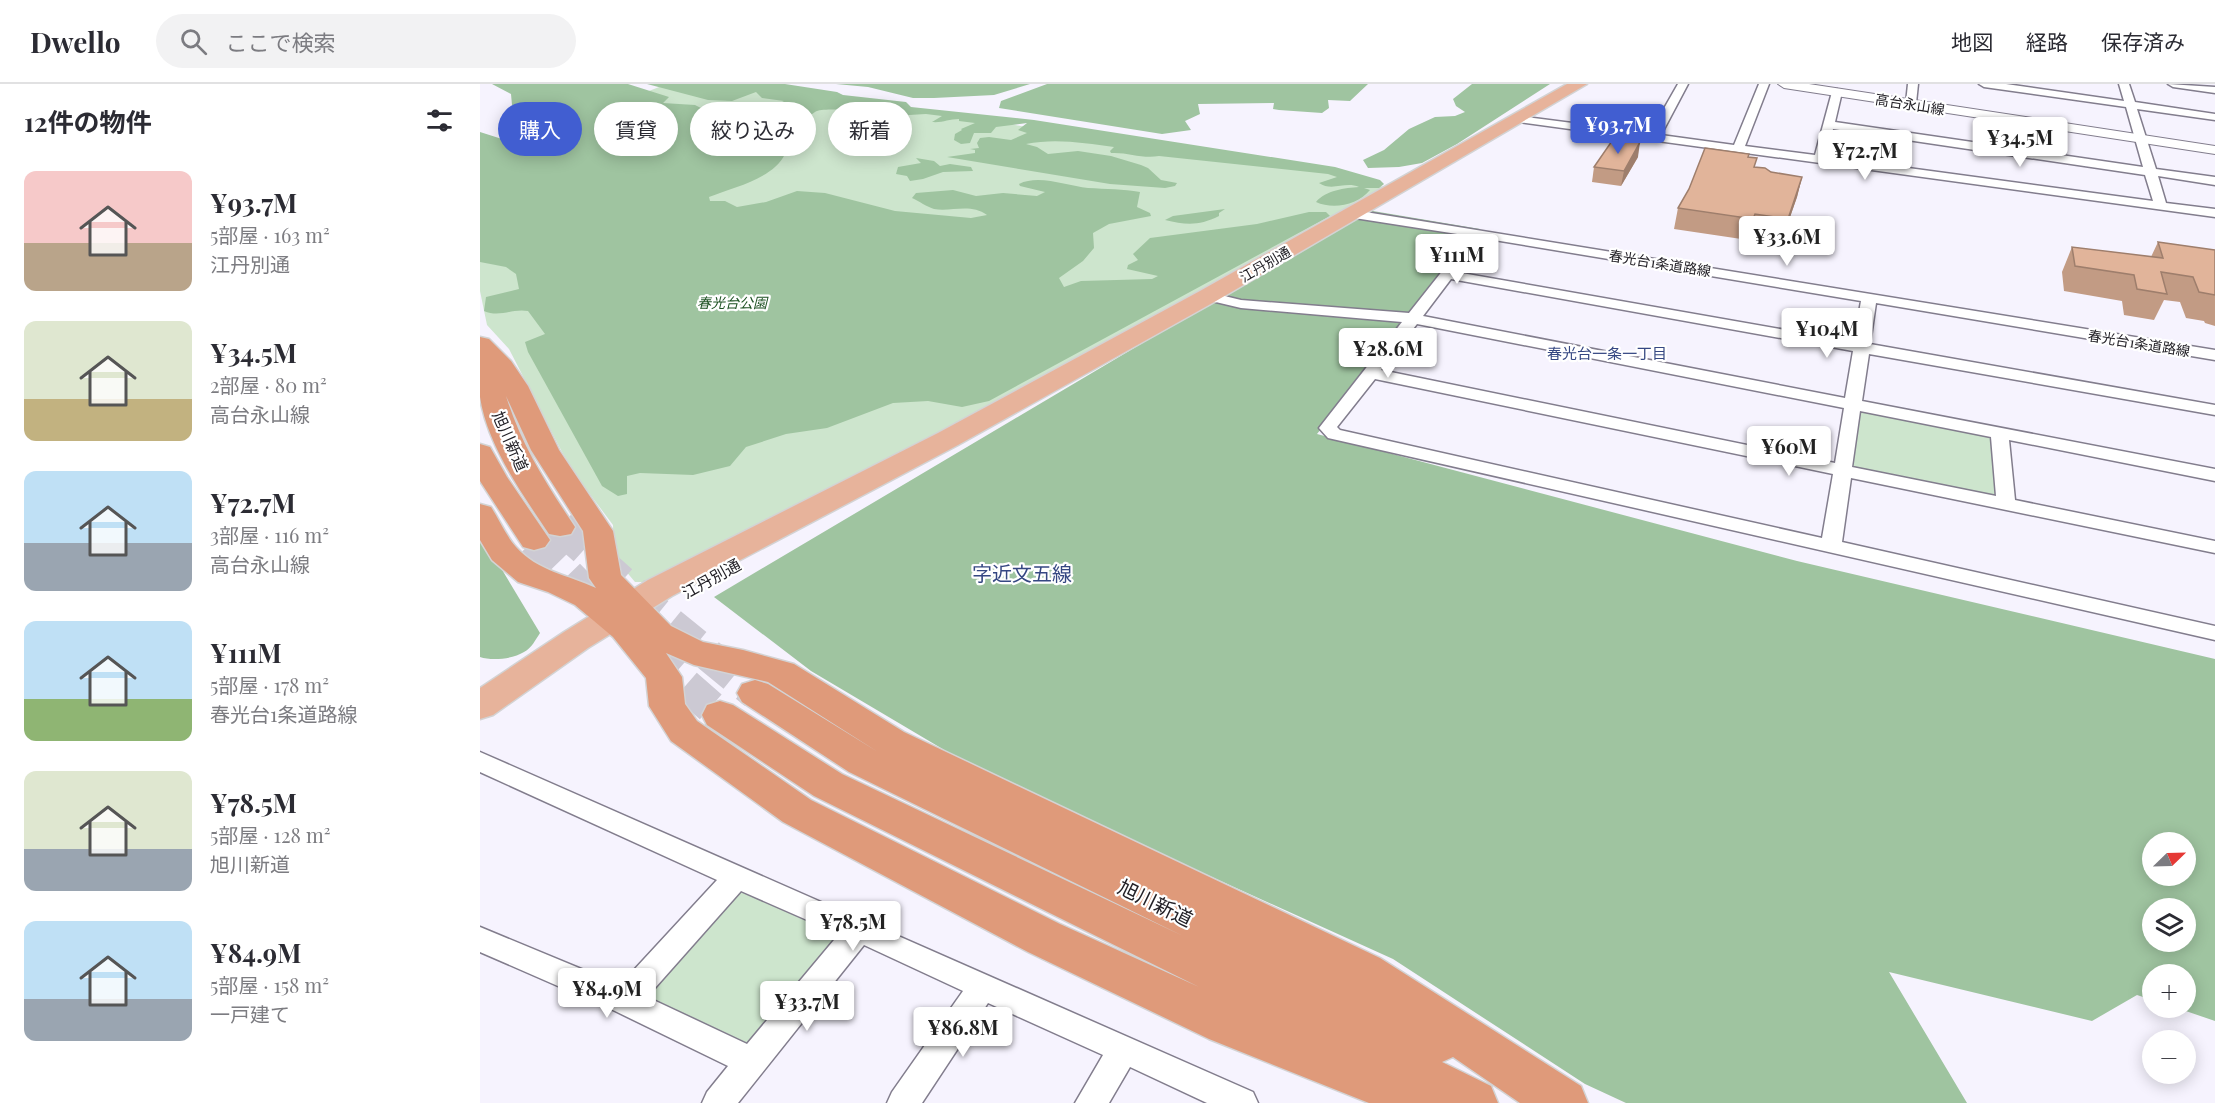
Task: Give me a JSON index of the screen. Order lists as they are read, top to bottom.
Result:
{
  "streets": {
    "highway": ["旭川新道"],
    "main road": ["江丹別通"],
    "street": ["高台永山線", "春光台1条道路線"]
  },
  "crossings": [
    ["春光台1条道路線", "江丹別通"]
  ],
  "districts": ["春光台一条一丁目", "字近文五線"],
  "parks": ["春光台公園"],
  "north": "top right",
  "page": {
    "header": "Dwello",
    "search": "ここで検索",
    "nav": ["地図", "経路", "保存済み"],
    "heading": "12件の物件",
    "chip": [
      "購入",
      "賃貸",
      "絞り込み",
      "新着"
    ],
    "price": [
      "¥93.7M",
      "¥34.5M",
      "¥72.7M",
      "¥33.6M",
      "¥111M",
      "¥104M",
      "¥28.6M",
      "¥60M",
      "¥78.5M",
      "¥84.9M",
      "¥33.7M",
      "¥86.8M"
    ],
    "list": [
      {
        "name": "¥93.7M",
        "note": "5部屋 · 163 m² · 江丹別通"
      },
      {
        "name": "¥34.5M",
        "note": "2部屋 · 80 m² · 高台永山線"
      },
      {
        "name": "¥72.7M",
        "note": "3部屋 · 116 m² · 高台永山線"
      },
      {
        "name": "¥111M",
        "note": "5部屋 · 178 m² · 春光台1条道路線"
      },
      {
        "name": "¥78.5M",
        "note": "5部屋 · 128 m² · 旭川新道"
      },
      {
        "name": "¥84.9M",
        "note": "5部屋 · 158 m² · 一戸建て"
      }
    ],
    "map_buttons": ["+", "−"]
  }
}
